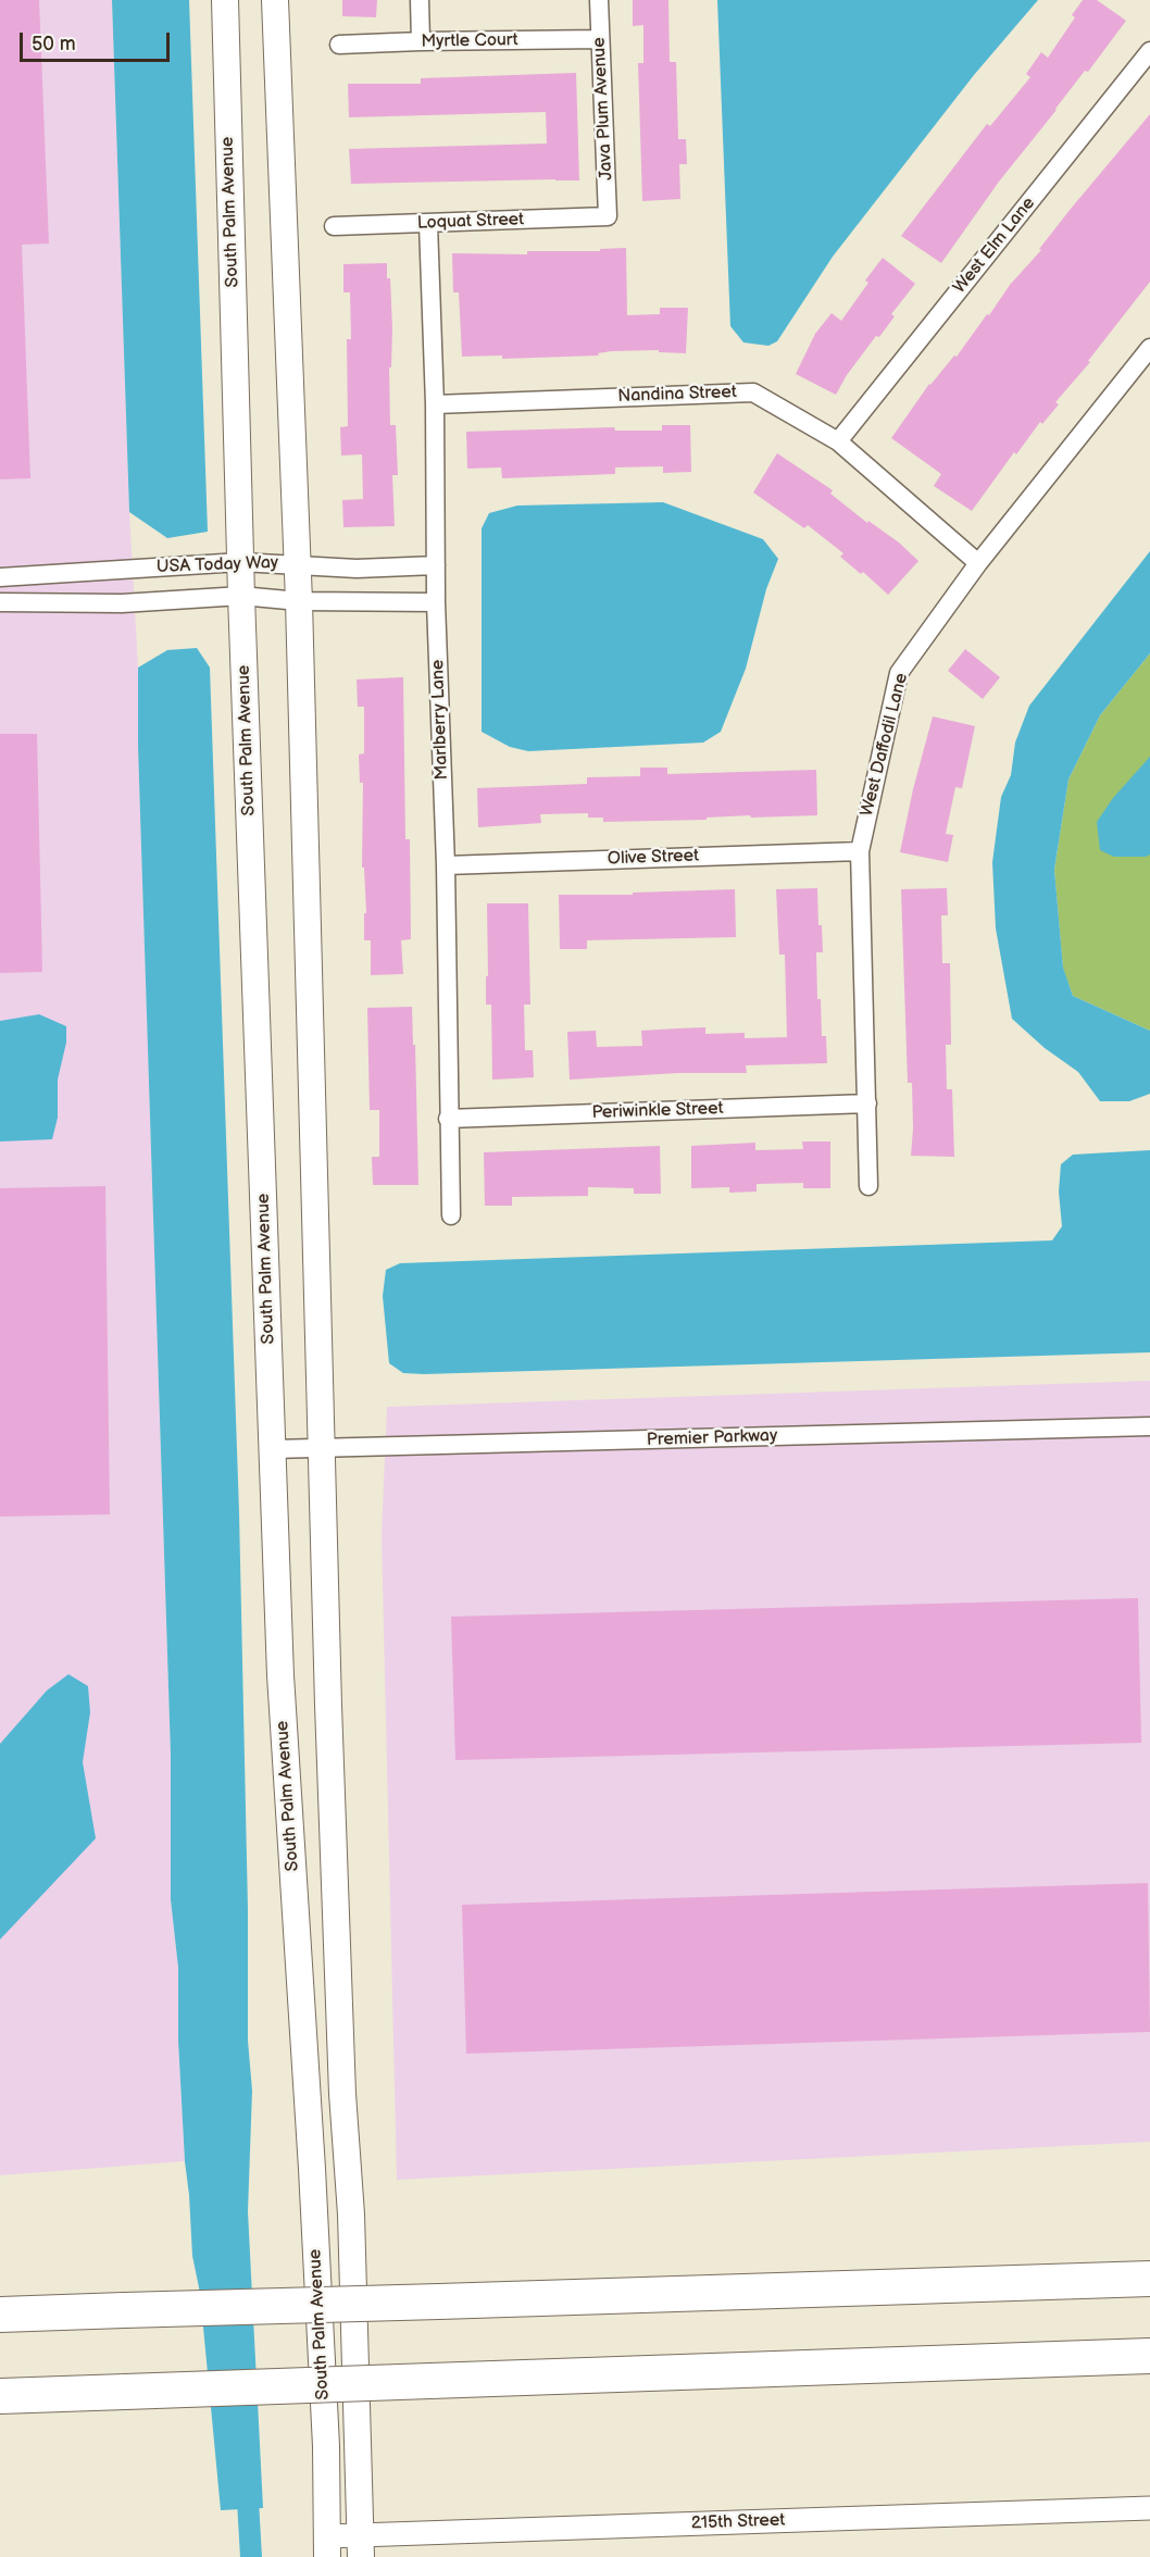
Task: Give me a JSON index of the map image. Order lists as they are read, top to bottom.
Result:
{
  "streets": {
    "main road": ["South Palm Avenue"],
    "street": [
      "Myrtle Court",
      "Java Plum Avenue",
      "Loquat Street",
      "West Elm Lane",
      "Nandina Street",
      "USA Today Way",
      "Marlberry Lane",
      "West Daffodil Lane",
      "Olive Street",
      "Periwinkle Street",
      "Premier Parkway",
      "215th Street"
    ]
  },
  "crossings": [
    ["Myrtle Court", "Java Plum Avenue"],
    ["Java Plum Avenue", "Loquat Street"],
    ["South Palm Avenue", "USA Today Way"],
    ["South Palm Avenue", "Premier Parkway"],
    ["South Palm Avenue", "215th Street"],
    ["Loquat Street", "Marlberry Lane"],
    ["West Elm Lane", "Nandina Street"],
    ["Nandina Street", "Marlberry Lane"],
    ["Nandina Street", "West Daffodil Lane"],
    ["USA Today Way", "Marlberry Lane"],
    ["Marlberry Lane", "Olive Street"],
    ["Marlberry Lane", "Periwinkle Street"],
    ["West Daffodil Lane", "Olive Street"],
    ["West Daffodil Lane", "Periwinkle Street"]
  ],
  "scale_bar": "50 m"
}
